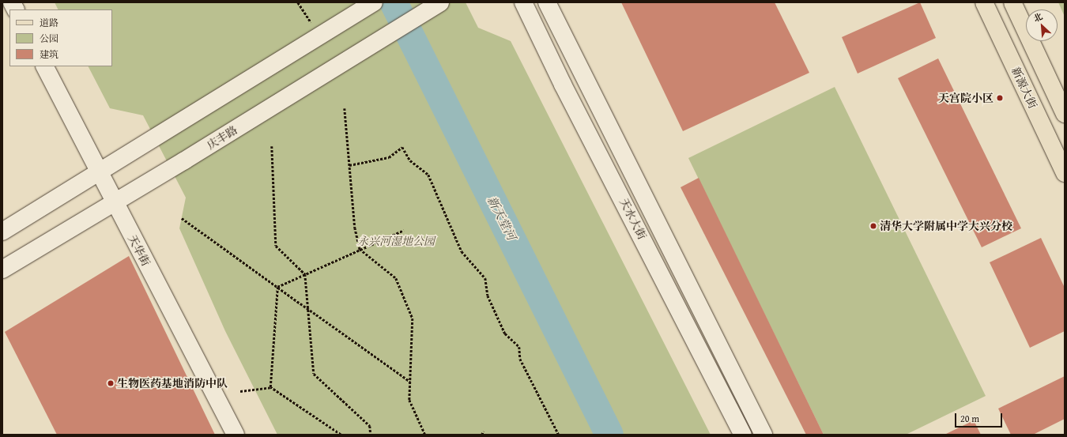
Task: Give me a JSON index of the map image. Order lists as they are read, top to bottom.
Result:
{
  "streets": {
    "main road": [
      "新源大街",
      "庆丰路",
      "天水大街",
      "天华街"
    ]
  },
  "crossings": [
    ["庆丰路", "天华街"]
  ],
  "water": ["新天堂河"],
  "parks": ["永兴河湿地公园"],
  "places": ["天宫院小区", "清华大学附属中学大兴分校", "生物医药基地消防中队"],
  "legend": ["道路", "公园", "建筑"],
  "scale_bar": "20 m",
  "north": "top left"
}
